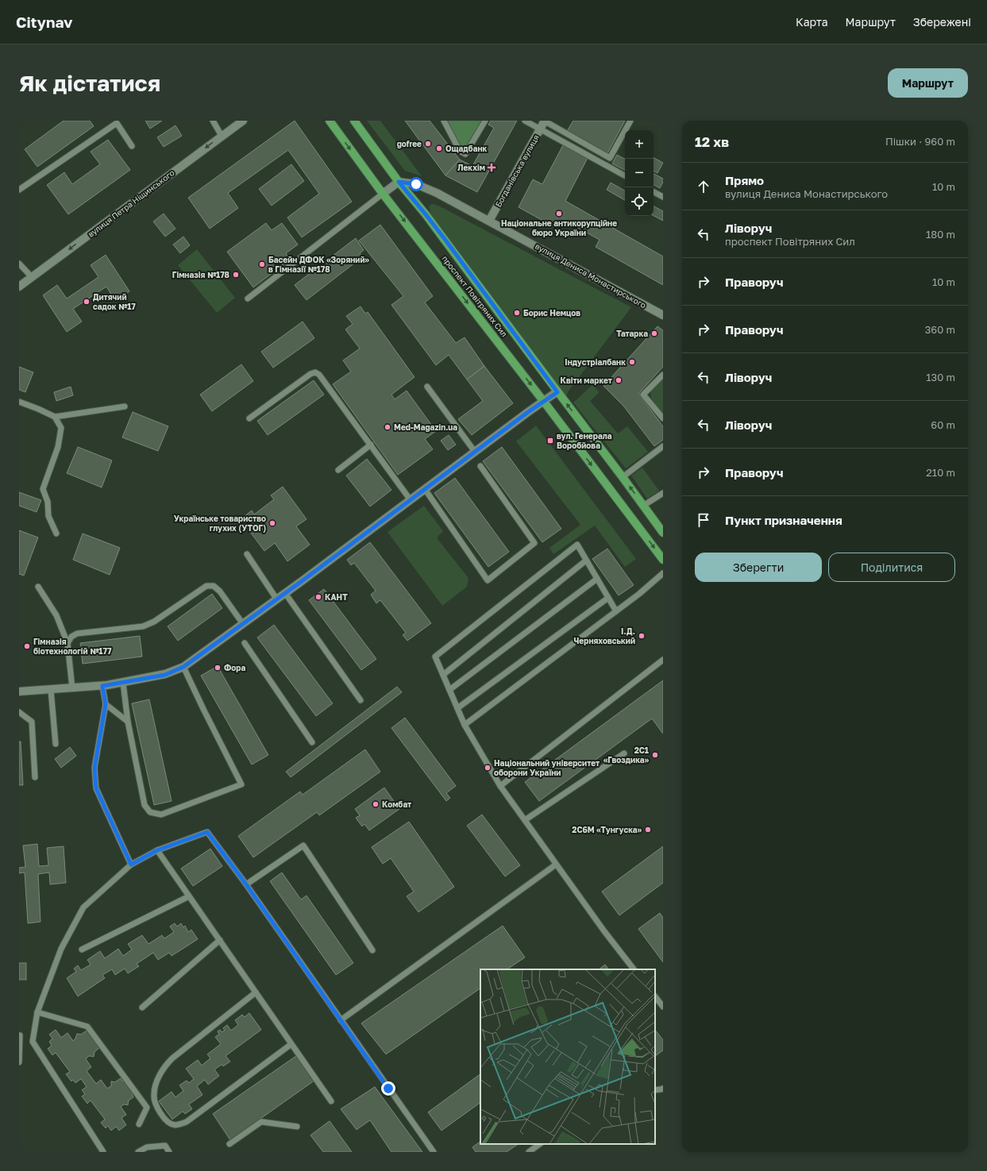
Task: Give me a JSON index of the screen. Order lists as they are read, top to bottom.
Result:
{
  "streets": {
    "main road": ["проспект Повітряних Сил"],
    "street": ["Богданівська вулиця", "вулиця Петра Ніщинського", "вулиця Дениса Монастирського"]
  },
  "crossings": [
    ["Богданівська вулиця", "вулиця Дениса Монастирського"],
    ["вулиця Дениса Монастирського", "проспект Повітряних Сил"]
  ],
  "one_way": ["вулиця Петра Ніщинського"],
  "places": {
    "other": [
      "gofree",
      "Ощадбанк",
      "Національне антикорупційне бюро України",
      "Басейн ДФОК «Зоряний» в Гімназії №178",
      "Гімназія №178",
      "Дитячий садок №17",
      "Борис Немцов",
      "Татарка",
      "Індустріалбанк",
      "Квіти маркет",
      "Med-Magazin.ua",
      "Українське товариство глухих (УТОГ)",
      "КАНТ",
      "І.Д. Черняховський",
      "Гімназія біотехнологій №177",
      "Фора",
      "2С1 «Гвоздика»",
      "Національний університет оборони України",
      "Комбат",
      "2С6М «Тунгуска»"
    ],
    "health": ["Лекхім"],
    "transit": ["вул. Генерала Воробйова"]
  },
  "page": {
    "header": "Citynav",
    "nav": ["Карта", "Маршрут", "Збережені"],
    "buttons": [
      "Маршрут",
      ["Зберегти", "Поділитися"]
    ],
    "title": "Як дістатися",
    "heading": ["12 хв", "Пішки · 960 m"],
    "map_buttons": ["+", "−"],
    "list": [
      ["Прямо", "вулиця Дениса Монастирського", "10 m"],
      ["Ліворуч", "проспект Повітряних Сил", "180 m"],
      ["Праворуч", "10 m"],
      ["Праворуч", "360 m"],
      ["Ліворуч", "130 m"],
      ["Ліворуч", "60 m"],
      ["Праворуч", "210 m"],
      "Пункт призначення"
    ]
  }
}
